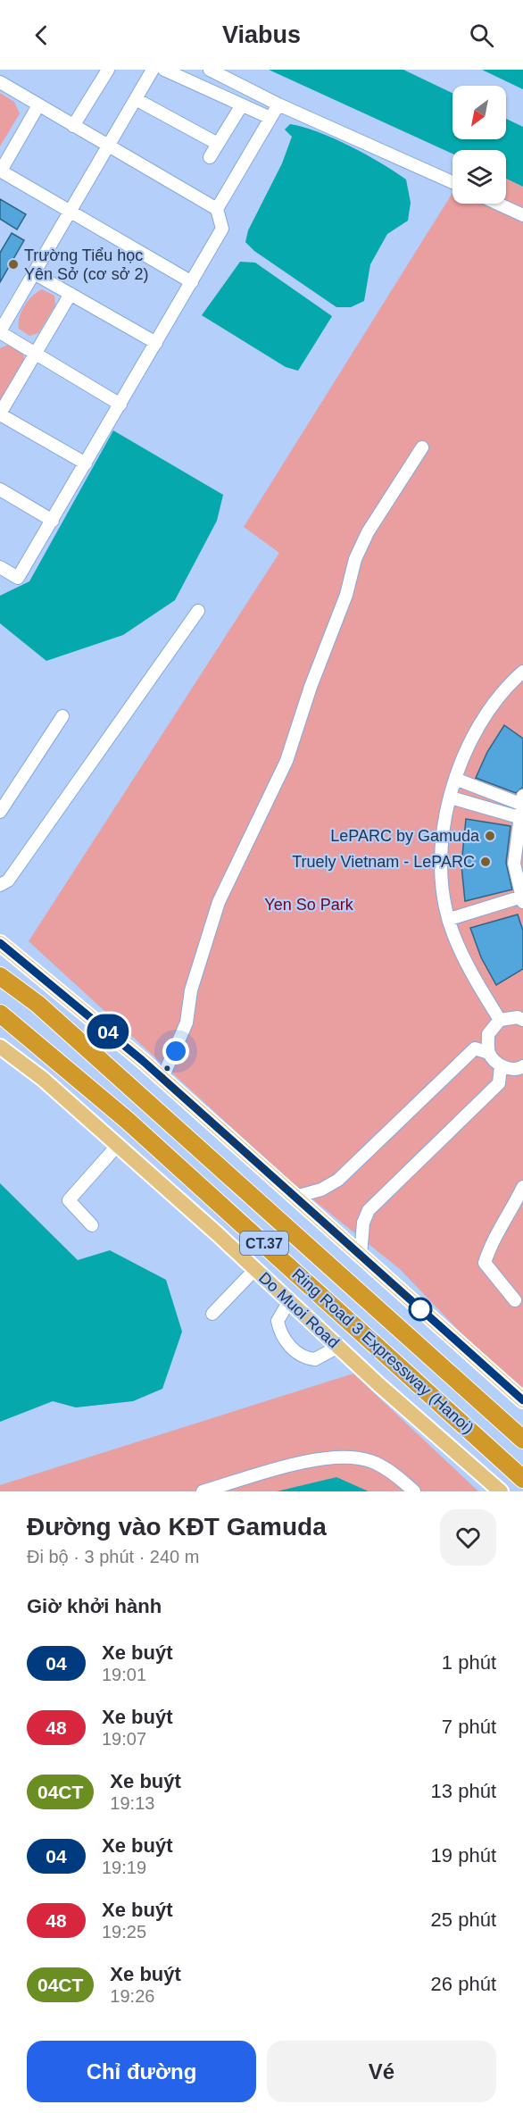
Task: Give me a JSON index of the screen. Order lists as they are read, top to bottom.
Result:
{
  "streets": {
    "highway": ["CT.37", "Ring Road 3 Expressway (Hanoi)"],
    "main road": ["Do Muoi Road"]
  },
  "parks": ["Yen So Park"],
  "places": ["Trường Tiểu học Yên Sở (cơ sở 2)", "LePARC by Gamuda", "Truely Vietnam - LePARC"],
  "lines": ["bus line 04"],
  "north": "bottom left",
  "page": {
    "header": "Viabus",
    "on_map": "04",
    "heading": [
      ["Đường vào KĐT Gamuda", "Đi bộ · 3 phút · 240 m"],
      "Giờ khởi hành"
    ],
    "list": [
      {
        "mark": "04",
        "name": "Xe buýt",
        "note": "19:01",
        "value": "1 phút"
      },
      {
        "mark": "48",
        "name": "Xe buýt",
        "note": "19:07",
        "value": "7 phút"
      },
      {
        "mark": "04CT",
        "name": "Xe buýt",
        "note": "19:13",
        "value": "13 phút"
      },
      {
        "mark": "04",
        "name": "Xe buýt",
        "note": "19:19",
        "value": "19 phút"
      },
      {
        "mark": "48",
        "name": "Xe buýt",
        "note": "19:25",
        "value": "25 phút"
      },
      {
        "mark": "04CT",
        "name": "Xe buýt",
        "note": "19:26",
        "value": "26 phút"
      }
    ],
    "buttons": ["Chỉ đường", "Vé"]
  }
}
